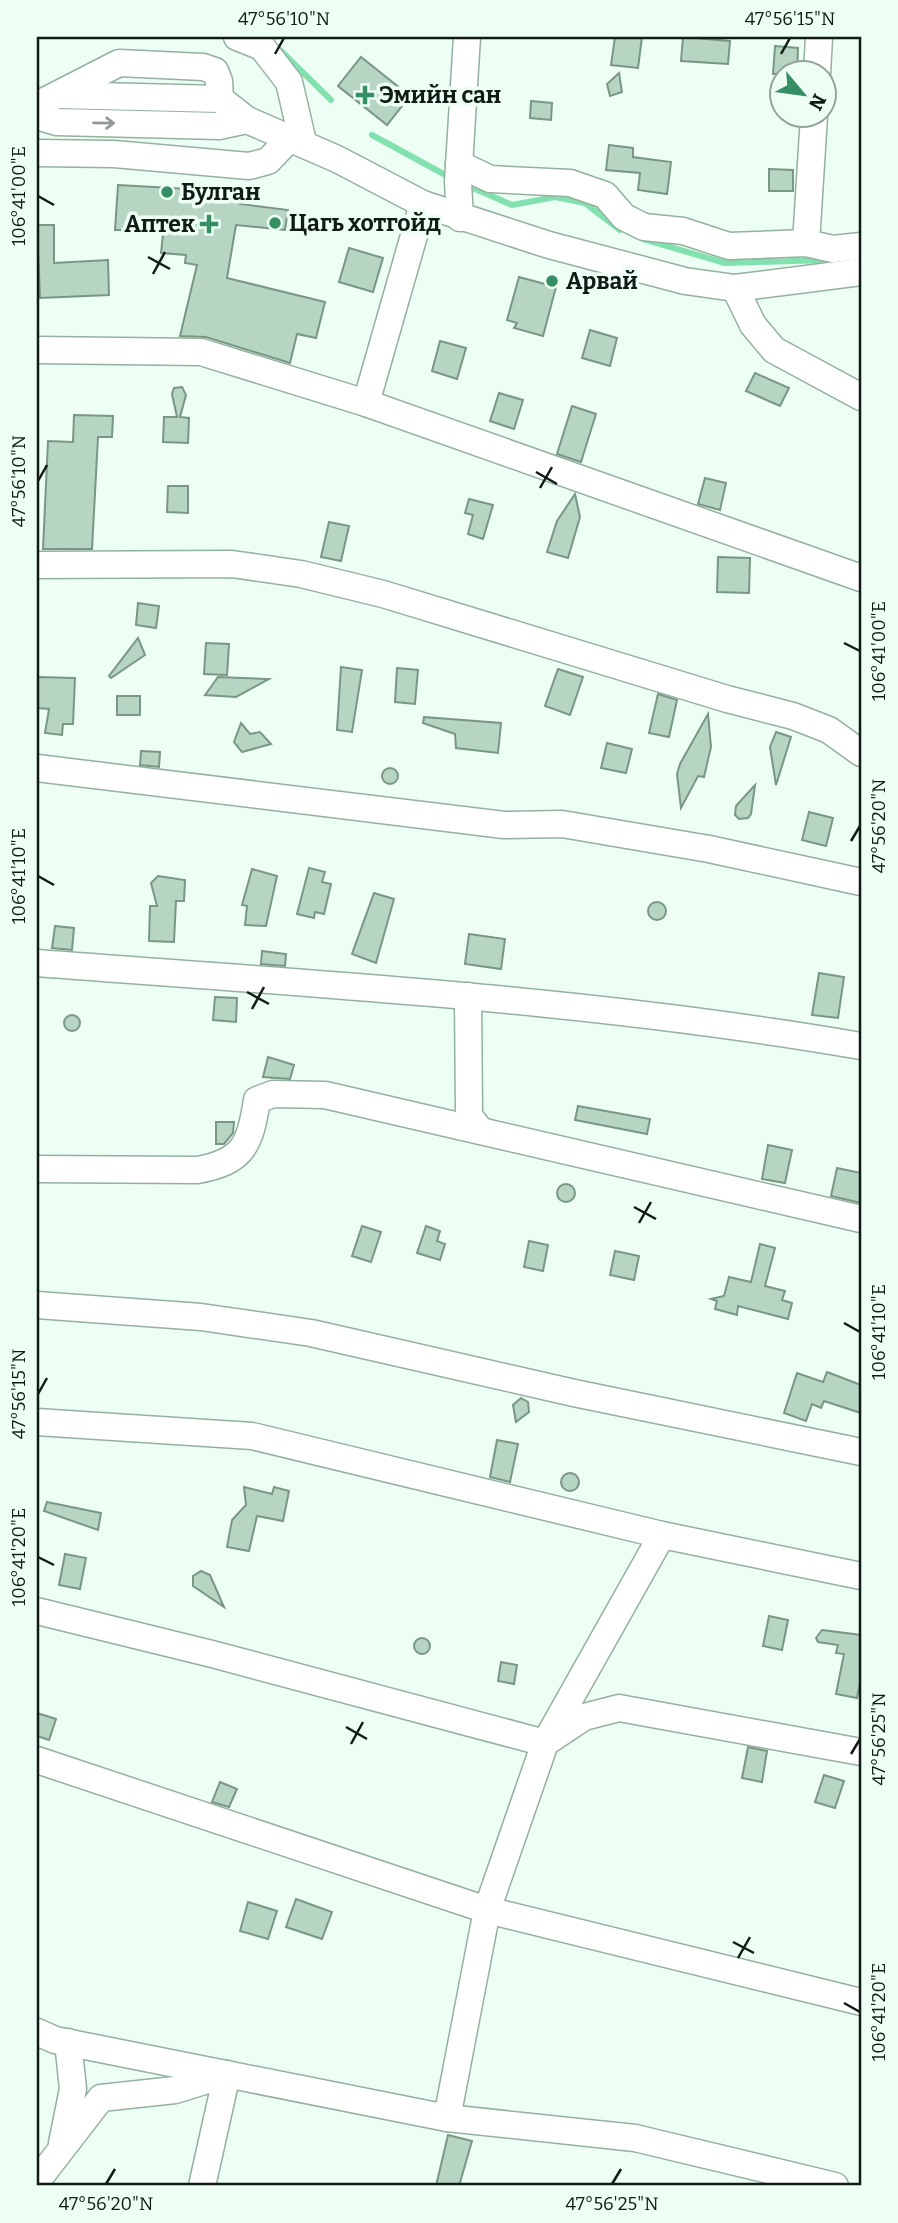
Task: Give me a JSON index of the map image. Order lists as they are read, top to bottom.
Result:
{
  "places": {
    "health": ["Эмийн сан", "Аптек"],
    "other": ["Булган", "Цагь хотгойд", "Арвай"]
  },
  "north": "bottom right",
  "coordinates": [
    "47°56'10\"N",
    "47°56'15\"N",
    "106°41'00\"E",
    "47°56'20\"N",
    "106°41'10\"E",
    "106°41'20\"E",
    "47°56'25\"N"
  ]
}
